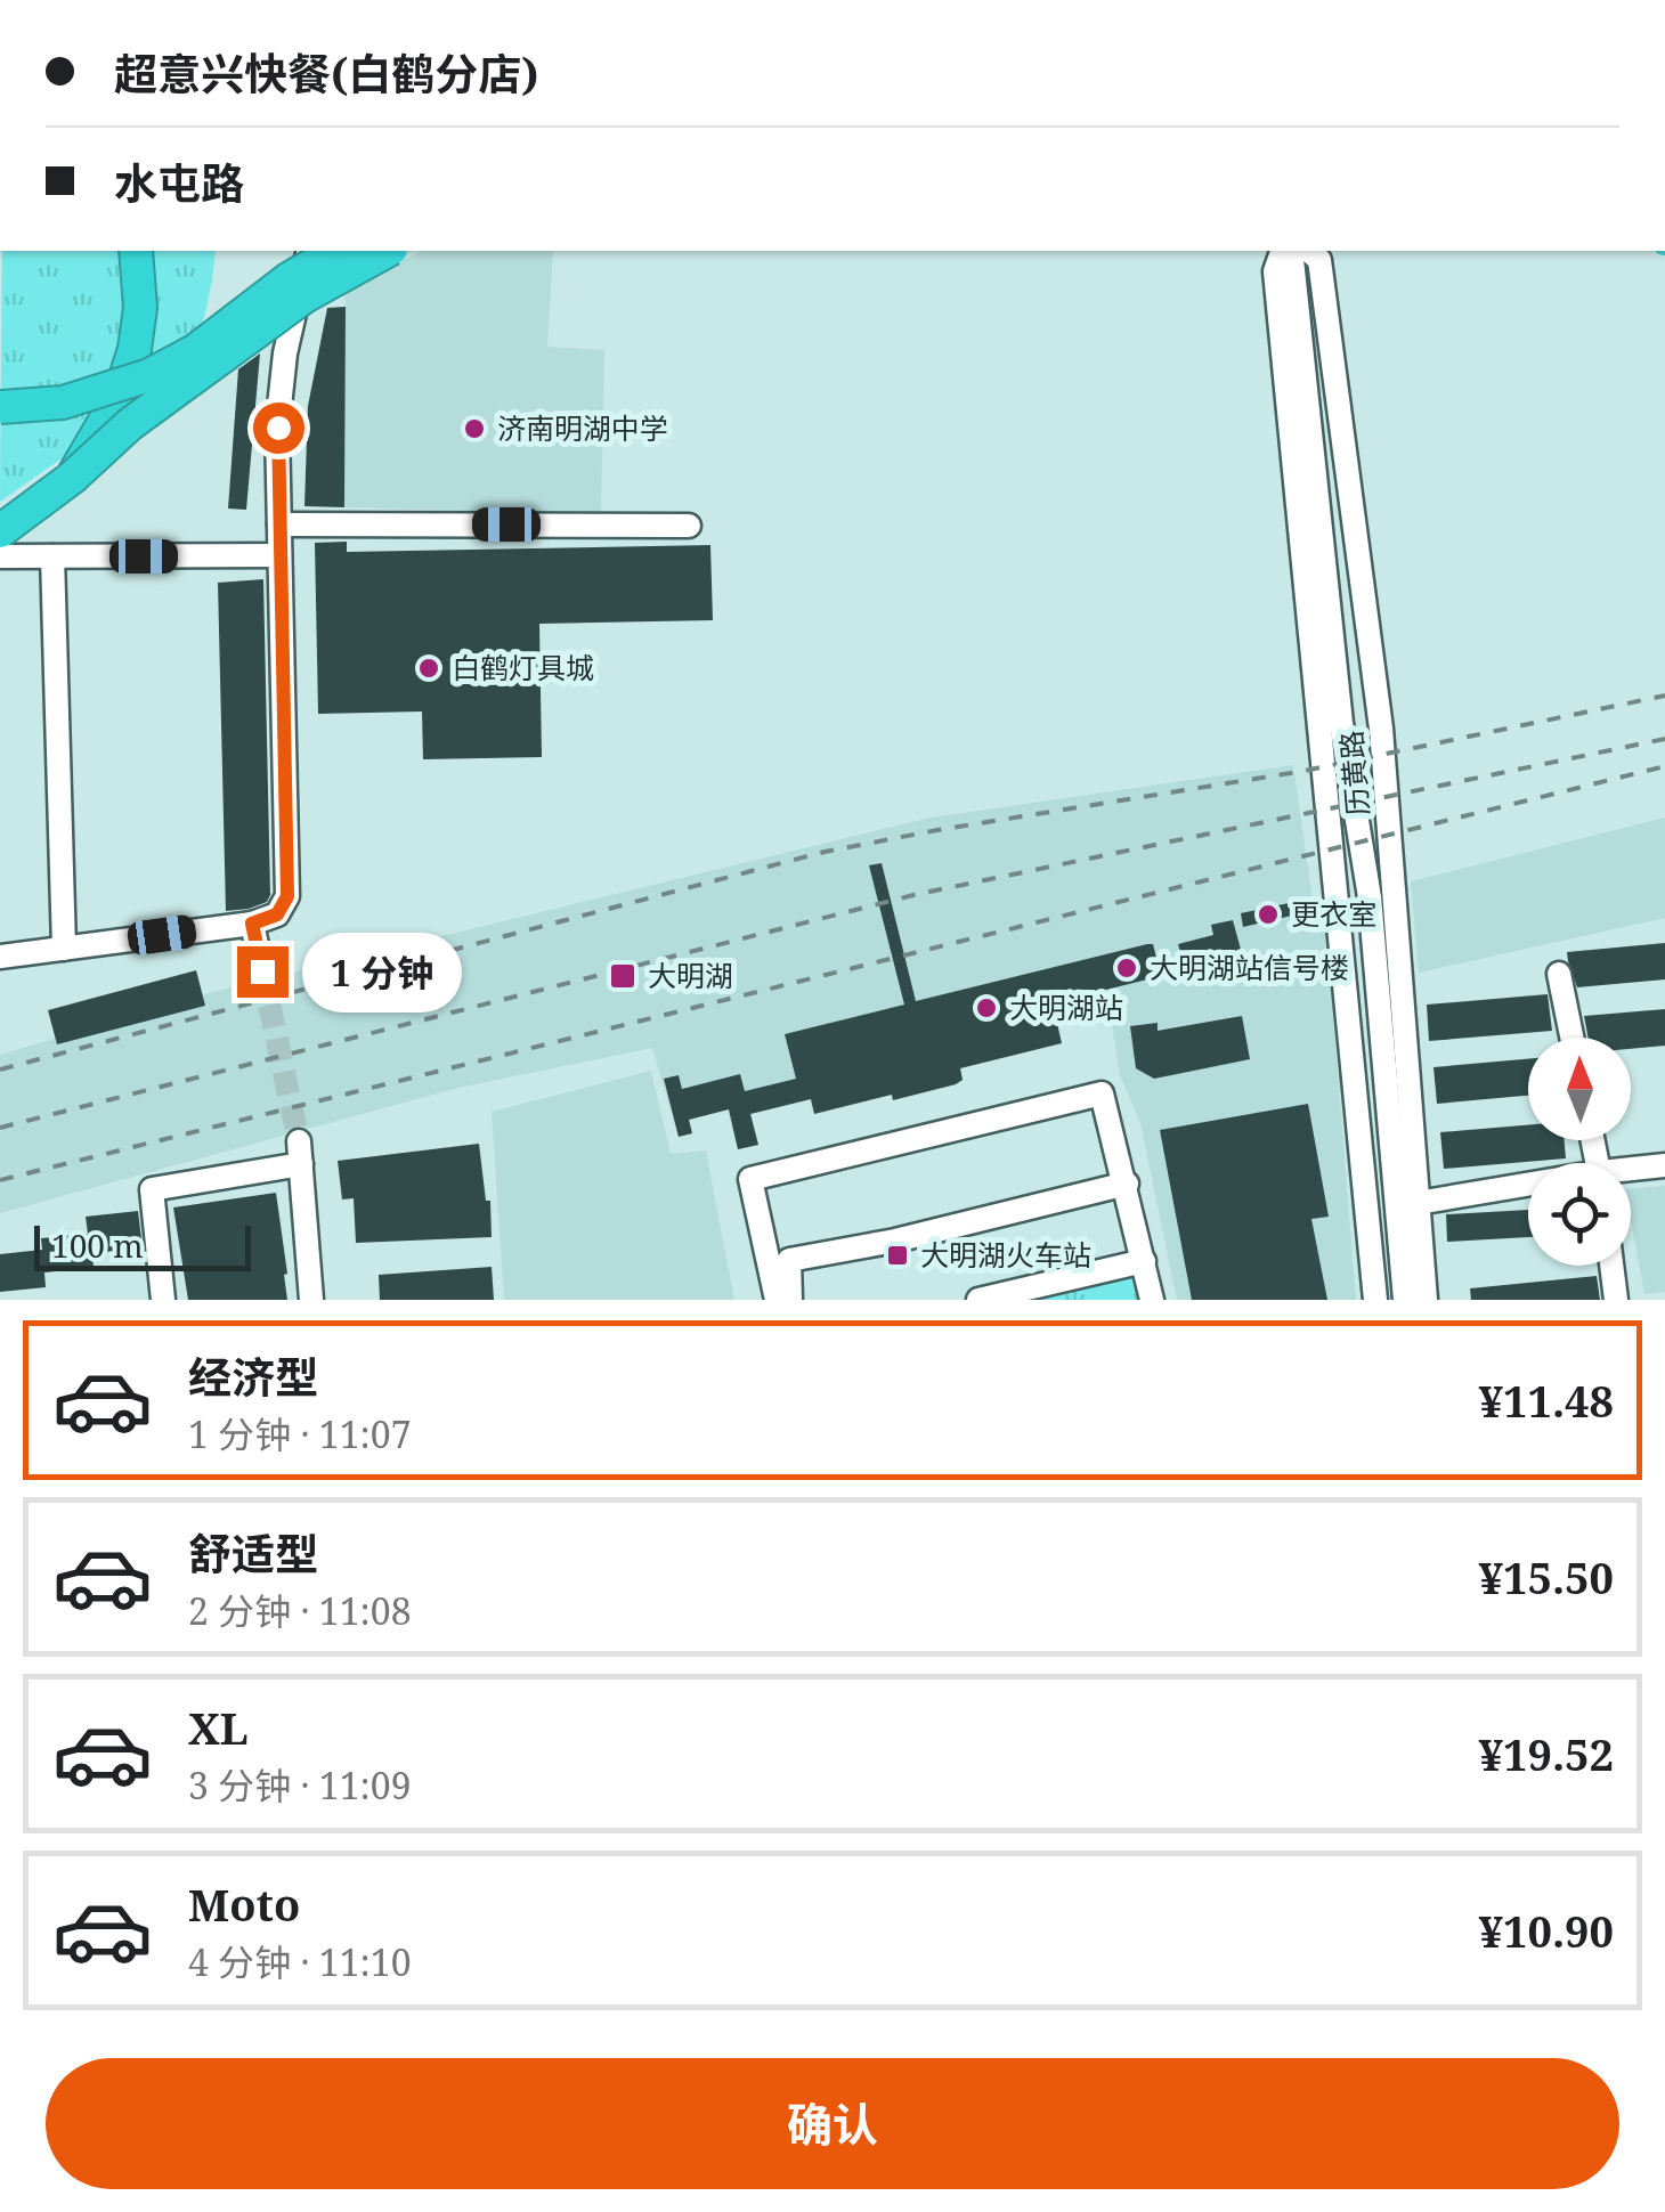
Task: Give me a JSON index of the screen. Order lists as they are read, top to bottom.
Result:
{
  "streets": {
    "street": ["历黄路"]
  },
  "places": {
    "other": [
      "济南明湖中学",
      "白鹤灯具城",
      "更衣室",
      "大明湖站信号楼",
      "大明湖站"
    ],
    "transit": ["大明湖", "大明湖火车站"]
  },
  "scale_bar": "100 m",
  "north": "top",
  "page": {
    "banner": ["超意兴快餐(白鹤分店)", "水屯路"],
    "bubble": "1 分钟",
    "scale": "100 m",
    "list": [
      {
        "name": "经济型",
        "note": "1 分钟 · 11:07",
        "value": "¥11.48"
      },
      {
        "name": "舒适型",
        "note": "2 分钟 · 11:08",
        "value": "¥15.50"
      },
      {
        "name": "XL",
        "note": "3 分钟 · 11:09",
        "value": "¥19.52"
      },
      {
        "name": "Moto",
        "note": "4 分钟 · 11:10",
        "value": "¥10.90"
      }
    ],
    "buttons": "确认"
  }
}
